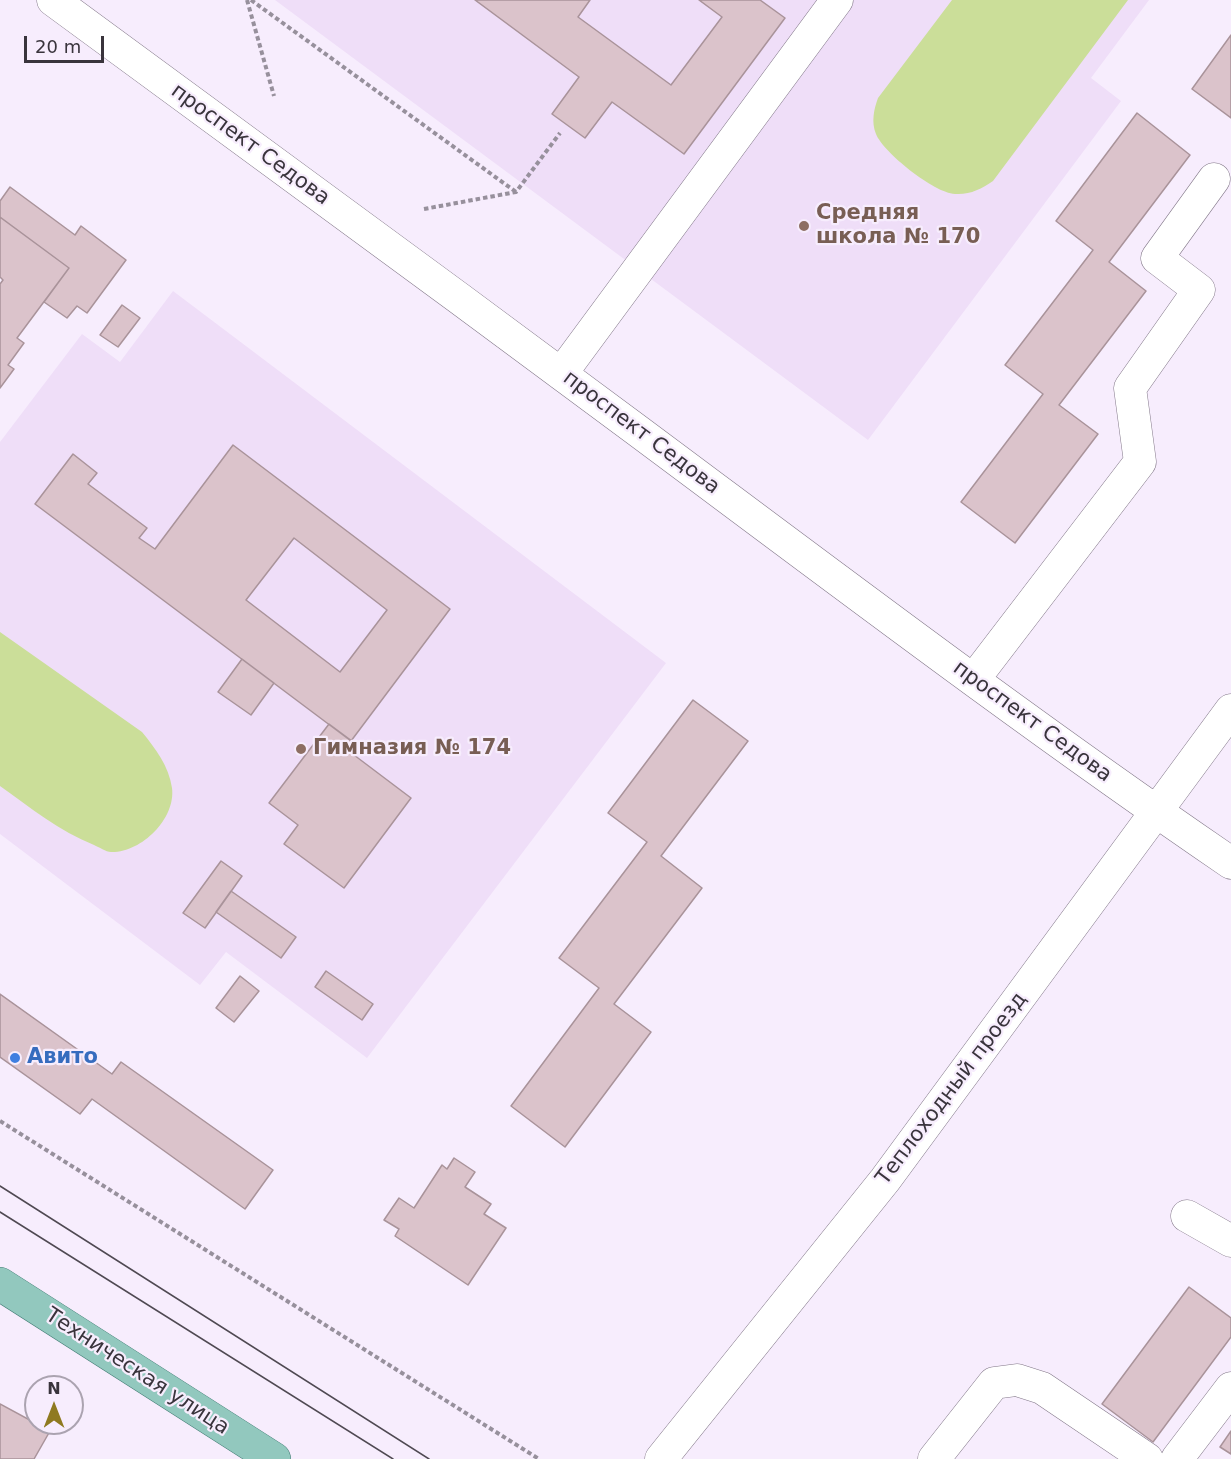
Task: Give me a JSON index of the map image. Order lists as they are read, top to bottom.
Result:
{
  "streets": {
    "main road": ["Техническая улица"],
    "street": ["проспект Седова", "Теплоходный проезд"]
  },
  "crossings": [
    ["проспект Седова", "Теплоходный проезд"]
  ],
  "places": ["Средняя школа № 170", "Гимназия № 174", "Авито"],
  "scale_bar": "20 m",
  "north": "top"
}
